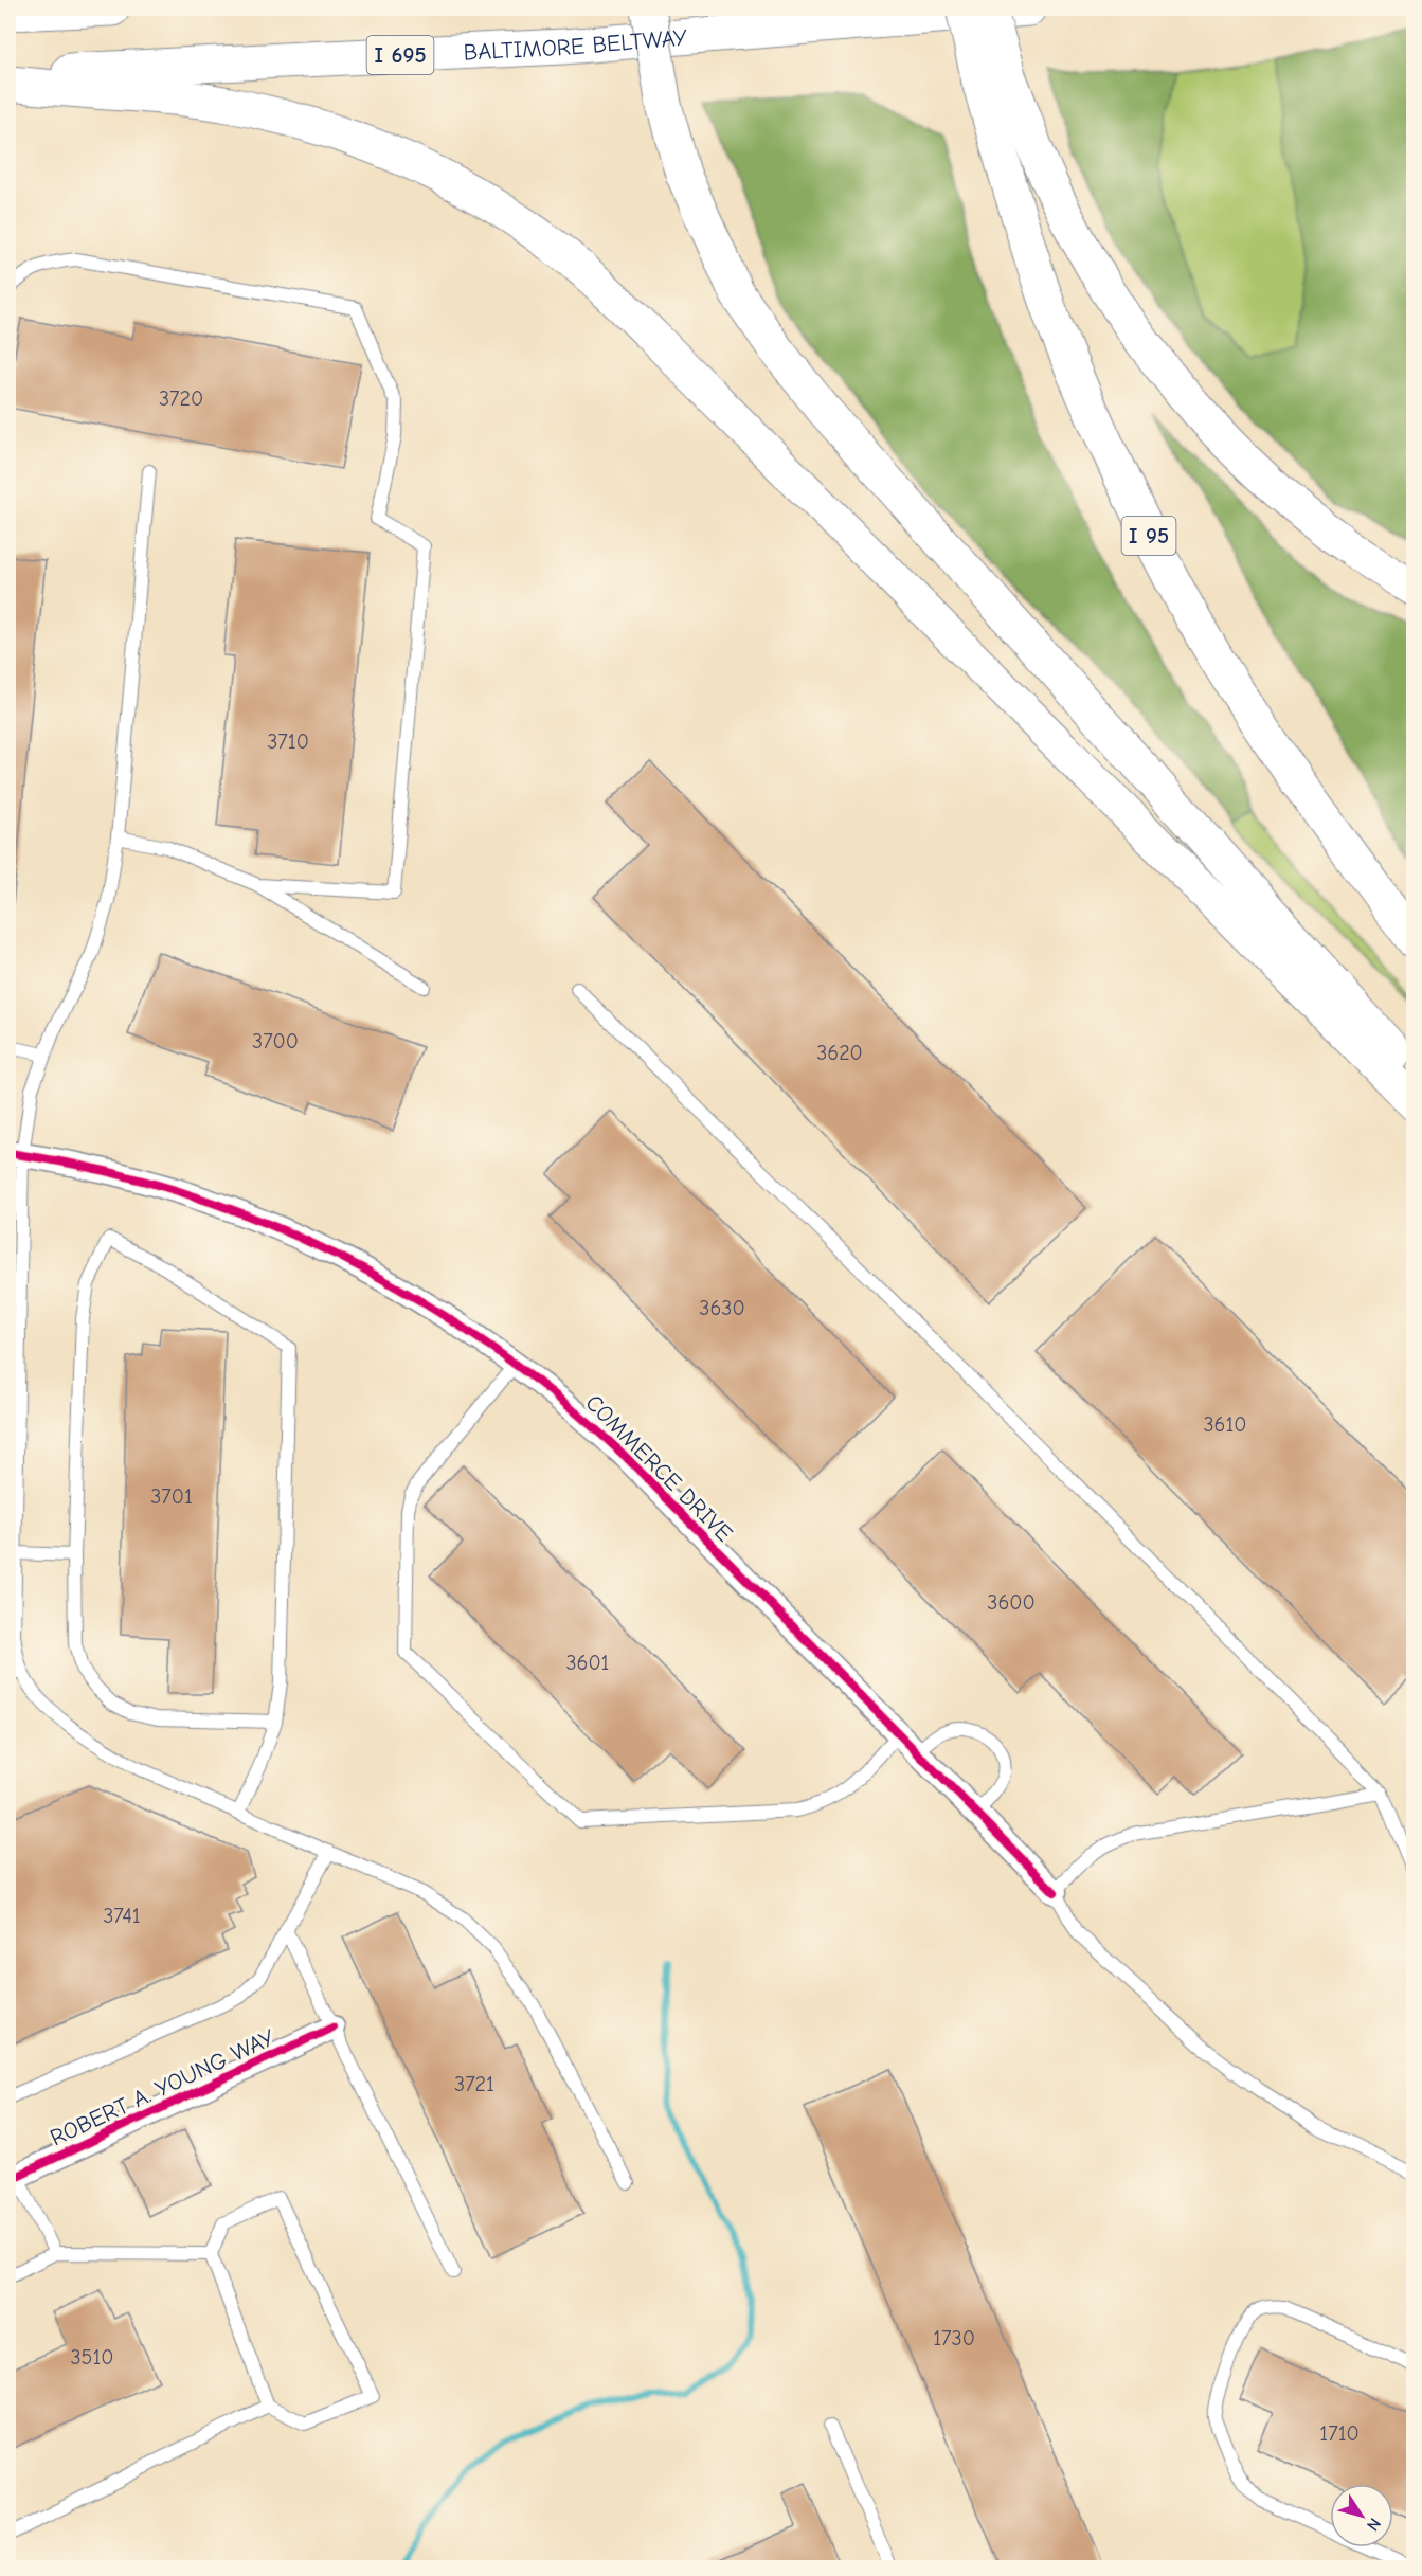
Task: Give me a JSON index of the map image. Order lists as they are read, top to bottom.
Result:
{
  "streets": {
    "highway": ["BALTIMORE BELTWAY", "I 695", "I 95"],
    "street": ["COMMERCE DRIVE", "ROBERT A. YOUNG WAY"]
  },
  "house_numbers": [
    "3720",
    "3710",
    "3700",
    "3620",
    "3630",
    "3610",
    "3701",
    "3600",
    "3601",
    "3741",
    "3721",
    "1730",
    "3510",
    "1710"
  ],
  "north": "bottom right"
}
